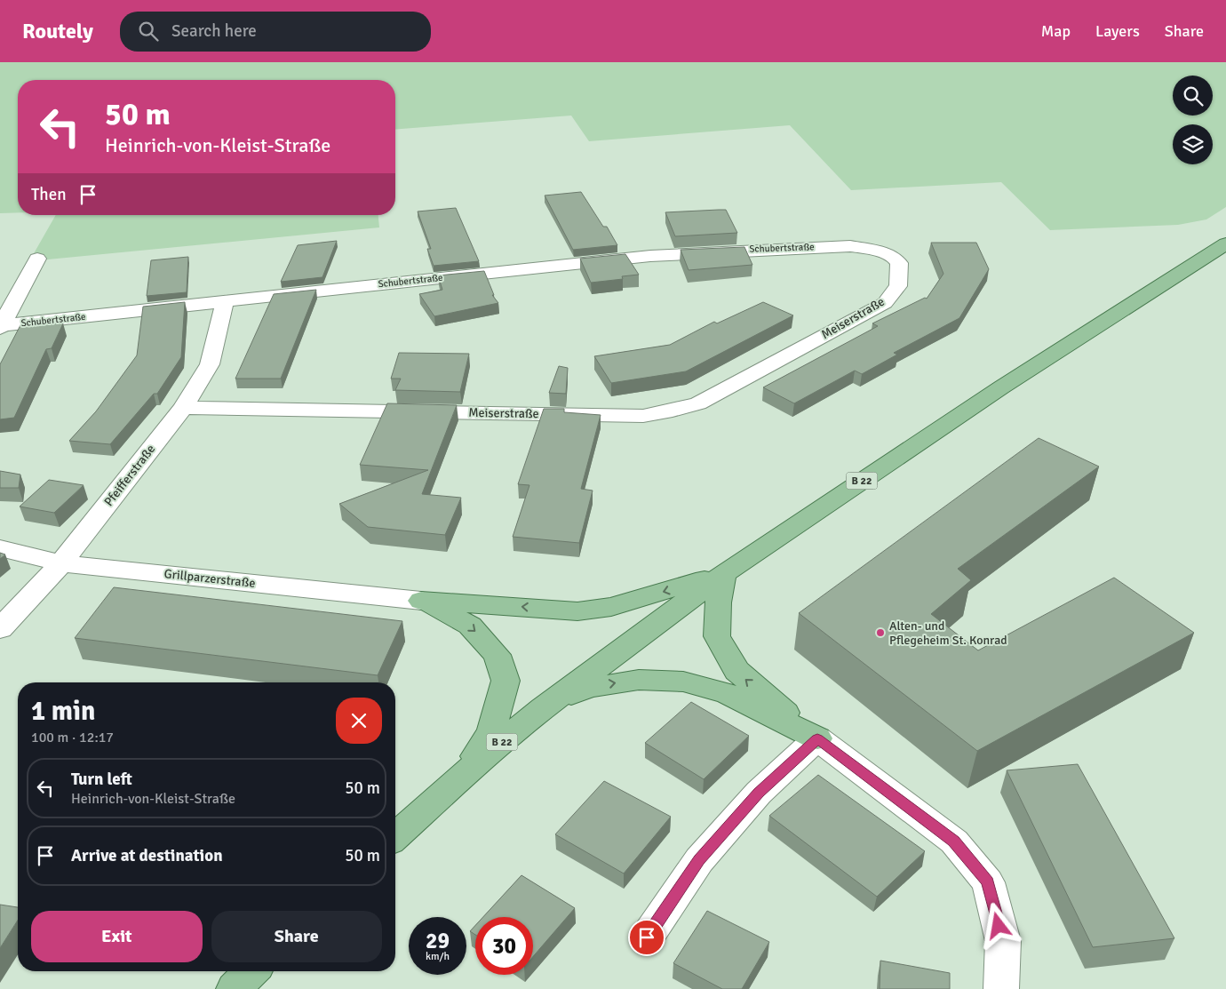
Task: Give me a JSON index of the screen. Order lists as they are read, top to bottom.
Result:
{
  "streets": {
    "main road": ["B 22"],
    "street": [
      "Schubertstraße",
      "Meiserstraße",
      "Pfeifferstraße",
      "Grillparzerstraße"
    ]
  },
  "crossings": [
    ["Schubertstraße", "Meiserstraße"],
    ["Schubertstraße", "Pfeifferstraße"],
    ["Meiserstraße", "Pfeifferstraße"],
    ["Pfeifferstraße", "Grillparzerstraße"]
  ],
  "places": ["Alten- und Pflegeheim St. Konrad"],
  "page": {
    "header": "Routely",
    "search": "Search here",
    "nav": ["Map", "Layers", "Share"],
    "turn": ["50 m", "Heinrich-von-Kleist-Straße"],
    "then": "Then",
    "heading": ["1 min", "100 m · 12:17"],
    "list": [
      {
        "name": "Turn left",
        "note": "Heinrich-von-Kleist-Straße",
        "value": "50 m"
      },
      {
        "name": "Arrive at destination",
        "value": "50 m"
      }
    ],
    "buttons": ["Exit", "Share"],
    "speed": "29 km/h",
    "limit": "30"
  }
}
